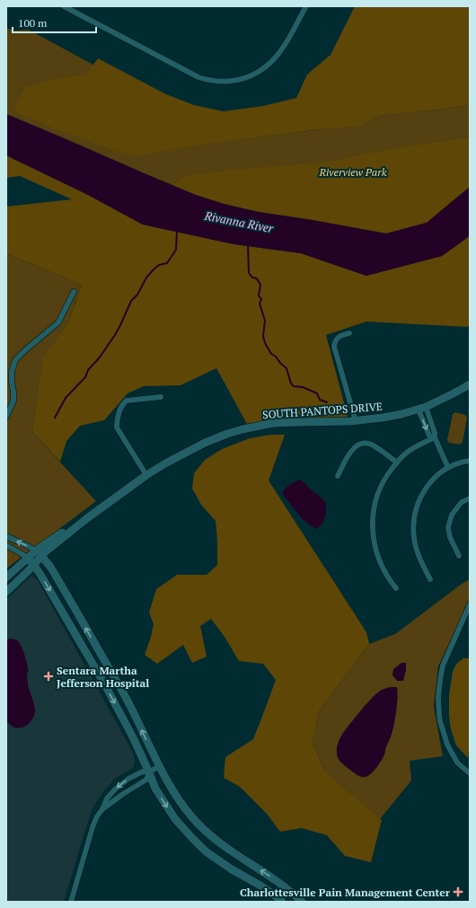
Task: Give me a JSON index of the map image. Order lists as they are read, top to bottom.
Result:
{
  "streets": {
    "street": ["SOUTH PANTOPS DRIVE"]
  },
  "water": ["Rivanna River"],
  "parks": ["Riverview Park"],
  "places": {
    "health": ["Sentara Martha Jefferson Hospital", "Charlottesville Pain Management Center"]
  },
  "scale_bar": "100 m"
}
